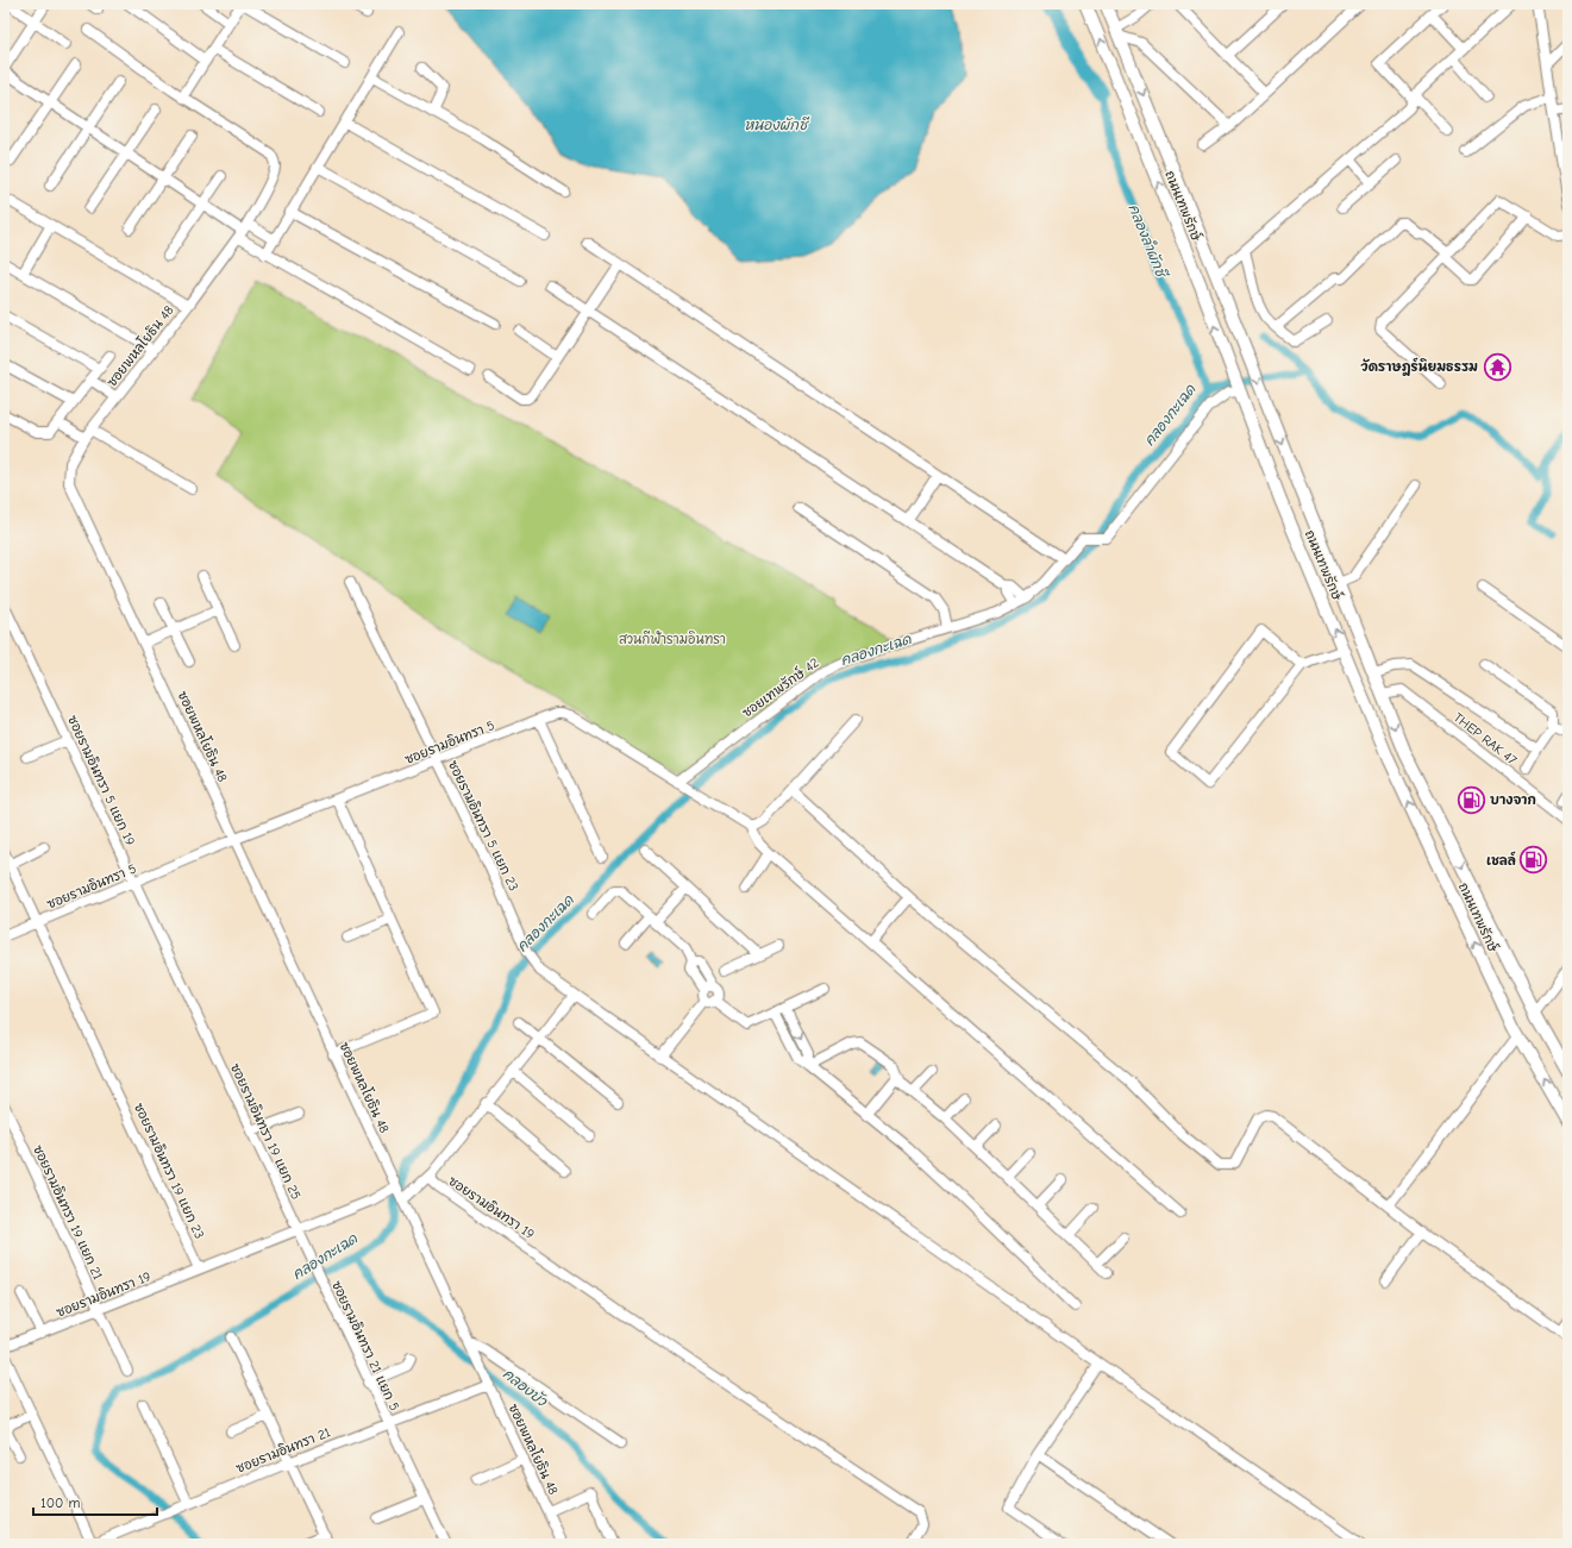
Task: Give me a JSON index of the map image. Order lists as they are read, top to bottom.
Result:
{
  "streets": {
    "main road": ["ถนนเทพรักษ์"],
    "street": [
      "ซอยพหลโยธิน 48",
      "ซอยเทพรักษ์ 42",
      "THEP RAK 47",
      "ซอยรามอินทรา 5",
      "ซอยรามอินทรา 5 แยก 19",
      "ซอยรามอินทรา 5 แยก 23",
      "ซอยรามอินทรา 19 แยก 25",
      "ซอยรามอินทรา 19 แยก 23",
      "ซอยรามอินทรา 19",
      "ซอยรามอินทรา 19 แยก 21",
      "ซอยรามอินทรา 21 แยก 5",
      "ซอยรามอินทรา 21"
    ]
  },
  "crossings": [
    ["ถนนเทพรักษ์", "ซอยเทพรักษ์ 42"],
    ["ถนนเทพรักษ์", "THEP RAK 47"],
    ["ซอยพหลโยธิน 48", "ซอยรามอินทรา 5"],
    ["ซอยพหลโยธิน 48", "ซอยรามอินทรา 19"],
    ["ซอยพหลโยธิน 48", "ซอยรามอินทรา 21"],
    ["ซอยเทพรักษ์ 42", "ซอยรามอินทรา 5"],
    ["ซอยรามอินทรา 5", "ซอยรามอินทรา 5 แยก 19"],
    ["ซอยรามอินทรา 5", "ซอยรามอินทรา 5 แยก 23"],
    ["ซอยรามอินทรา 5", "ซอยรามอินทรา 19 แยก 23"],
    ["ซอยรามอินทรา 5 แยก 19", "ซอยรามอินทรา 19 แยก 25"],
    ["ซอยรามอินทรา 5 แยก 23", "ซอยรามอินทรา 19"],
    ["ซอยรามอินทรา 19 แยก 25", "ซอยรามอินทรา 19"],
    ["ซอยรามอินทรา 19 แยก 25", "ซอยรามอินทรา 21 แยก 5"],
    ["ซอยรามอินทรา 19 แยก 23", "ซอยรามอินทรา 19"],
    ["ซอยรามอินทรา 19", "ซอยรามอินทรา 19 แยก 21"],
    ["ซอยรามอินทรา 19", "ซอยรามอินทรา 21 แยก 5"],
    ["ซอยรามอินทรา 21 แยก 5", "ซอยรามอินทรา 21"]
  ],
  "water": [
    "หนองผักชี",
    "คลองลำผักชี",
    "คลองกะเฉด",
    "คลองบัว"
  ],
  "parks": ["สวนกีฬารามอินทรา"],
  "places": {
    "temple": ["วัดราษฎร์นิยมธรรม"],
    "fuel station": ["บางจาก", "เชลล์"]
  },
  "scale_bar": "100 m"
}
